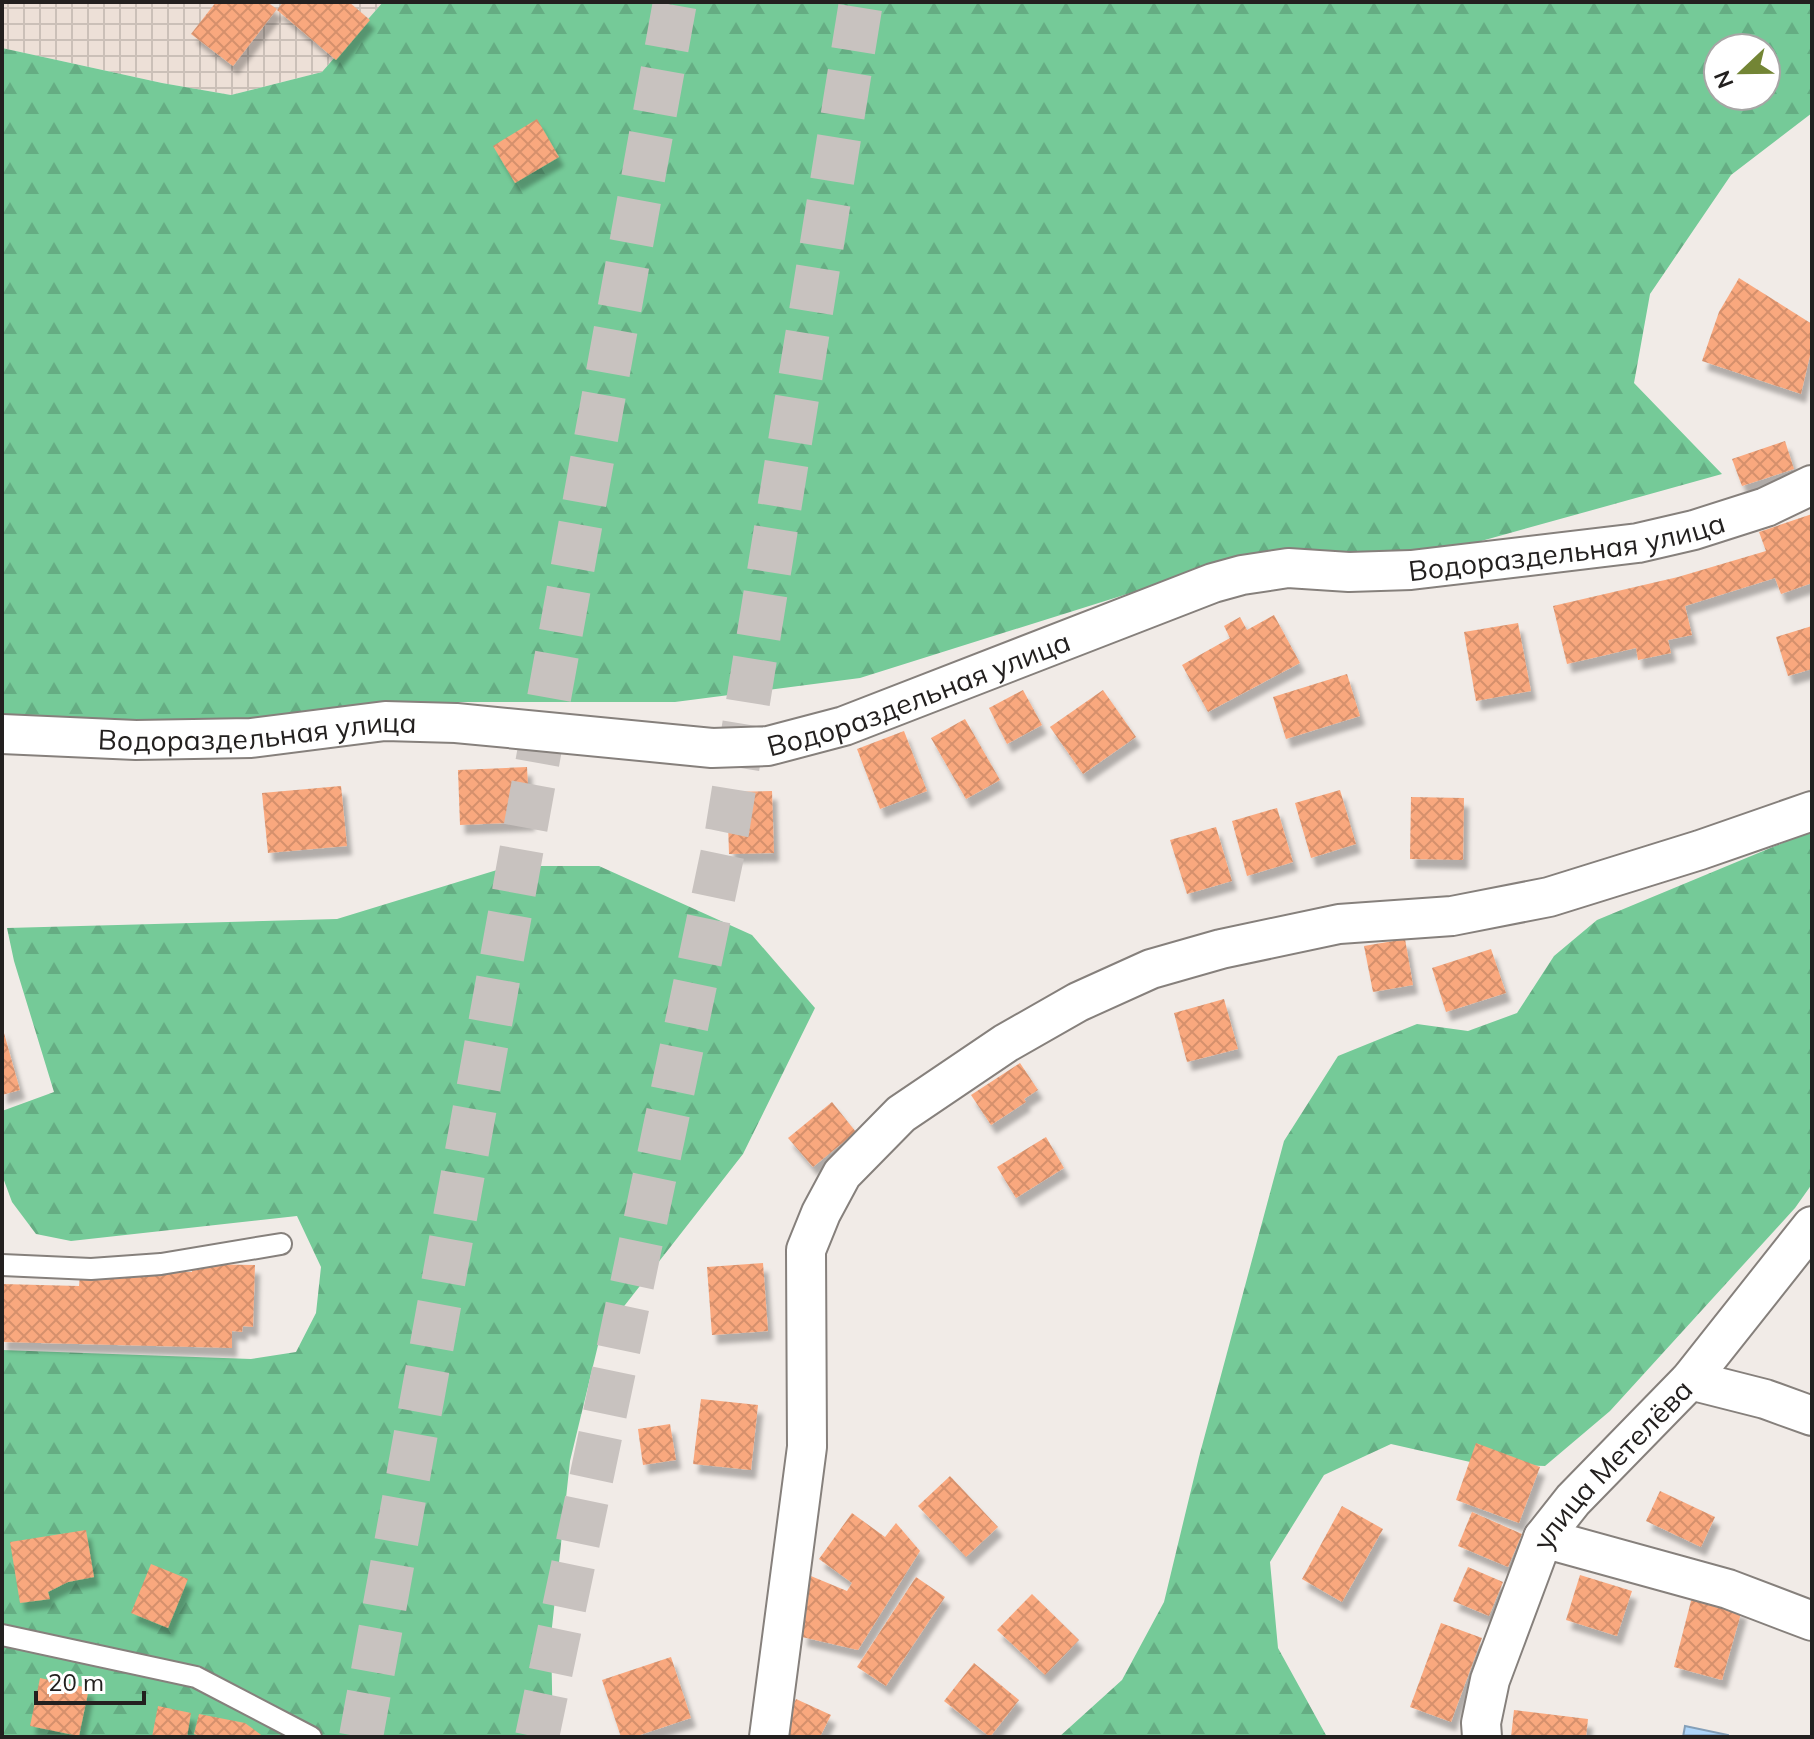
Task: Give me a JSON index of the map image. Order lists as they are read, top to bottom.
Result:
{
  "streets": {
    "street": ["Водораздельная улица", "улица Метелёва"]
  },
  "scale_bar": "20 m",
  "north": "left"
}
